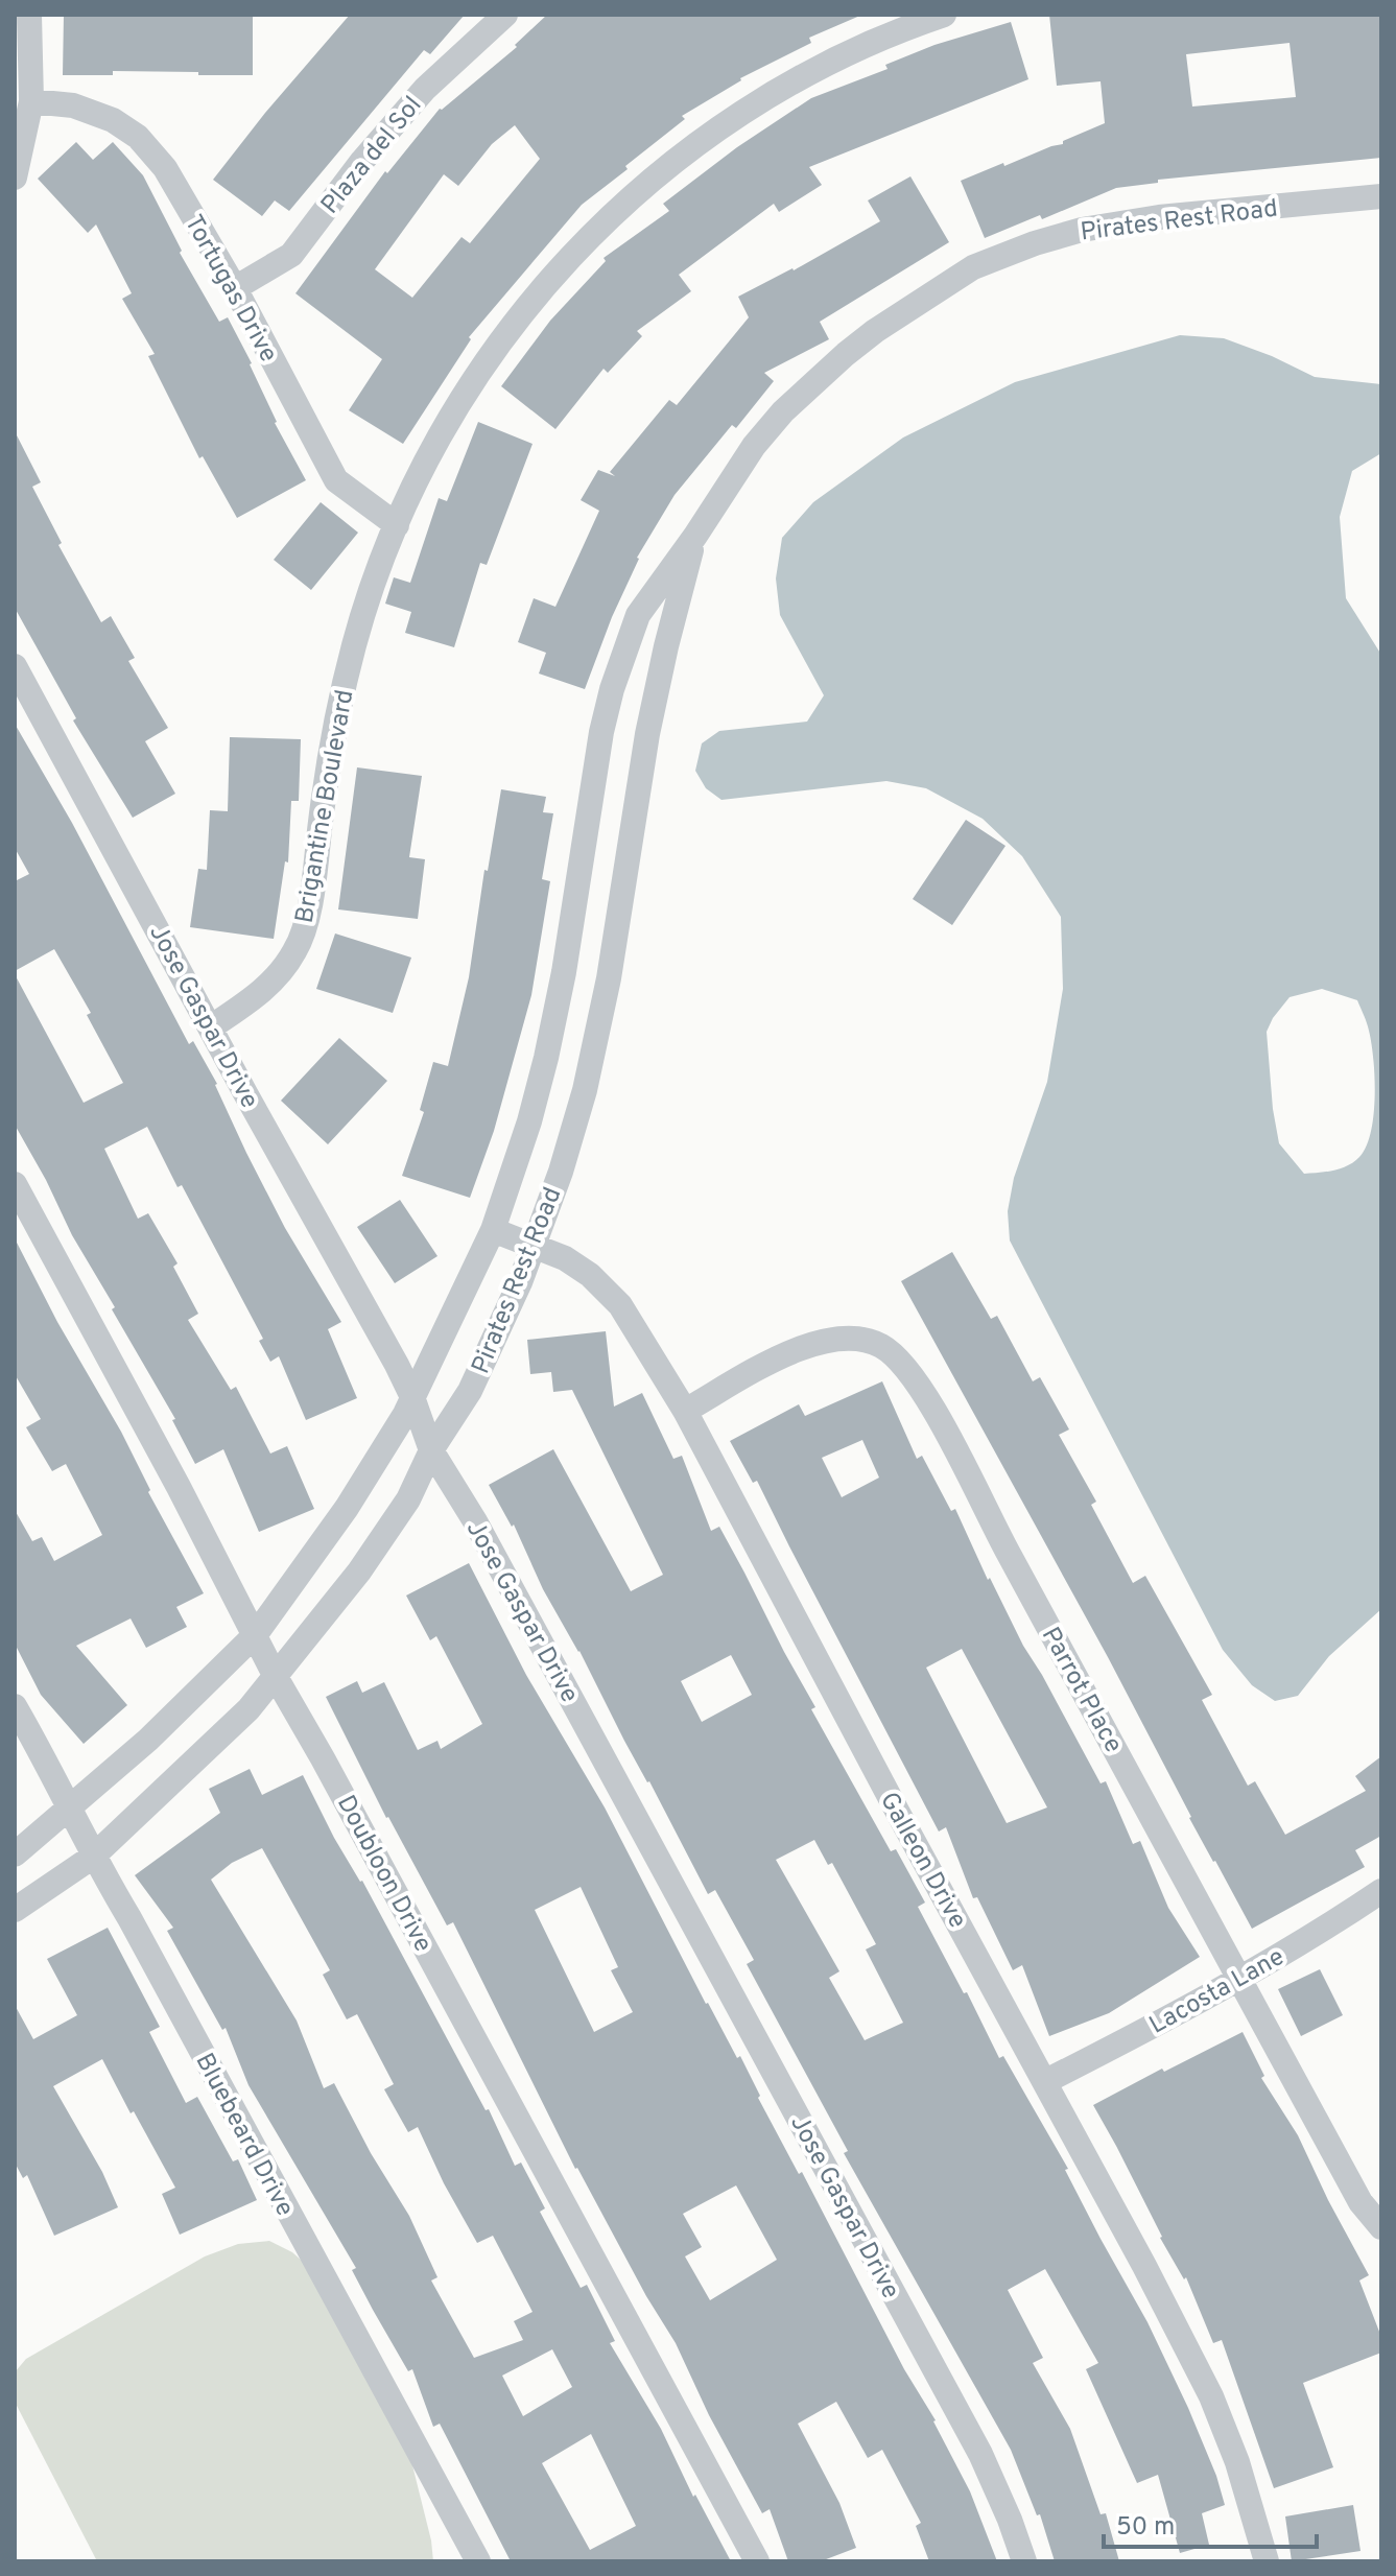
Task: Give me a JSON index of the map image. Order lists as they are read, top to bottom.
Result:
{
  "streets": {
    "street": [
      "Plaza del Sol",
      "Pirates Rest Road",
      "Tortugas Drive",
      "Brigantine Boulevard",
      "Jose Gaspar Drive",
      "Parrot Place",
      "Galleon Drive",
      "Doubloon Drive",
      "Lacosta Lane",
      "Bluebeard Drive"
    ]
  },
  "crossings": [
    ["Plaza del Sol", "Tortugas Drive"],
    ["Pirates Rest Road", "Jose Gaspar Drive"],
    ["Pirates Rest Road", "Galleon Drive"],
    ["Pirates Rest Road", "Doubloon Drive"],
    ["Pirates Rest Road", "Bluebeard Drive"],
    ["Tortugas Drive", "Brigantine Boulevard"],
    ["Brigantine Boulevard", "Jose Gaspar Drive"],
    ["Parrot Place", "Galleon Drive"],
    ["Parrot Place", "Lacosta Lane"],
    ["Galleon Drive", "Lacosta Lane"]
  ],
  "scale_bar": "50 m"
}
